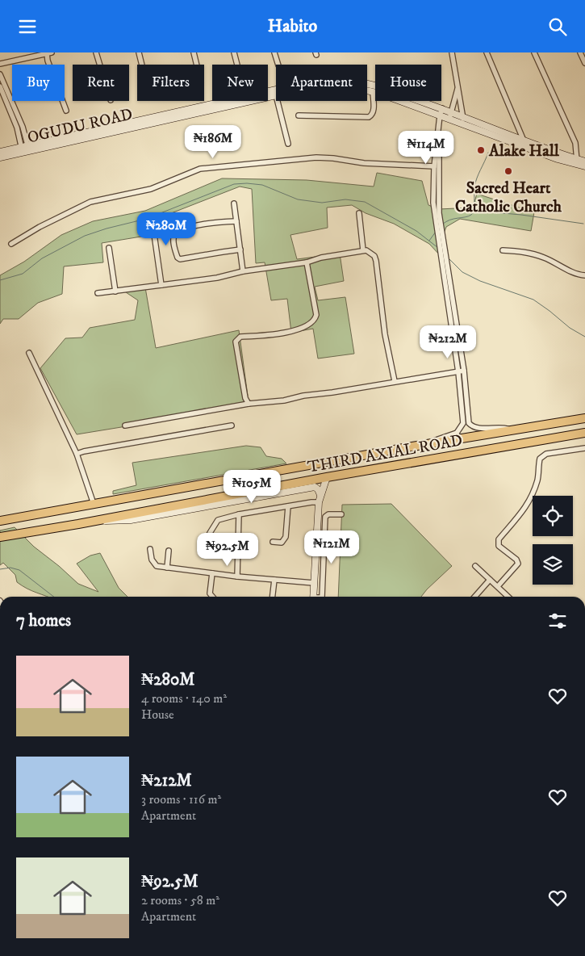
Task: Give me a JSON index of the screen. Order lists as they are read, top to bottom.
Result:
{
  "streets": {
    "highway": ["THIRD AXIAL ROAD"],
    "main road": ["OGUDU ROAD"]
  },
  "places": ["Alake Hall", "Sacred Heart Catholic Church"],
  "page": {
    "header": "Habito",
    "chip": [
      "Buy",
      "Rent",
      "Filters",
      "New",
      "Apartment",
      "House"
    ],
    "price": [
      "₦186M",
      "₦114M",
      "₦280M",
      "₦212M",
      "₦105M",
      "₦121M",
      "₦92.5M"
    ],
    "heading": "7 homes",
    "list": [
      {
        "name": "₦280M",
        "note": "4 rooms · 140 m² · House"
      },
      {
        "name": "₦212M",
        "note": "3 rooms · 116 m² · Apartment"
      },
      {
        "name": "₦92.5M",
        "note": "2 rooms · 58 m² · Apartment"
      }
    ]
  }
}
